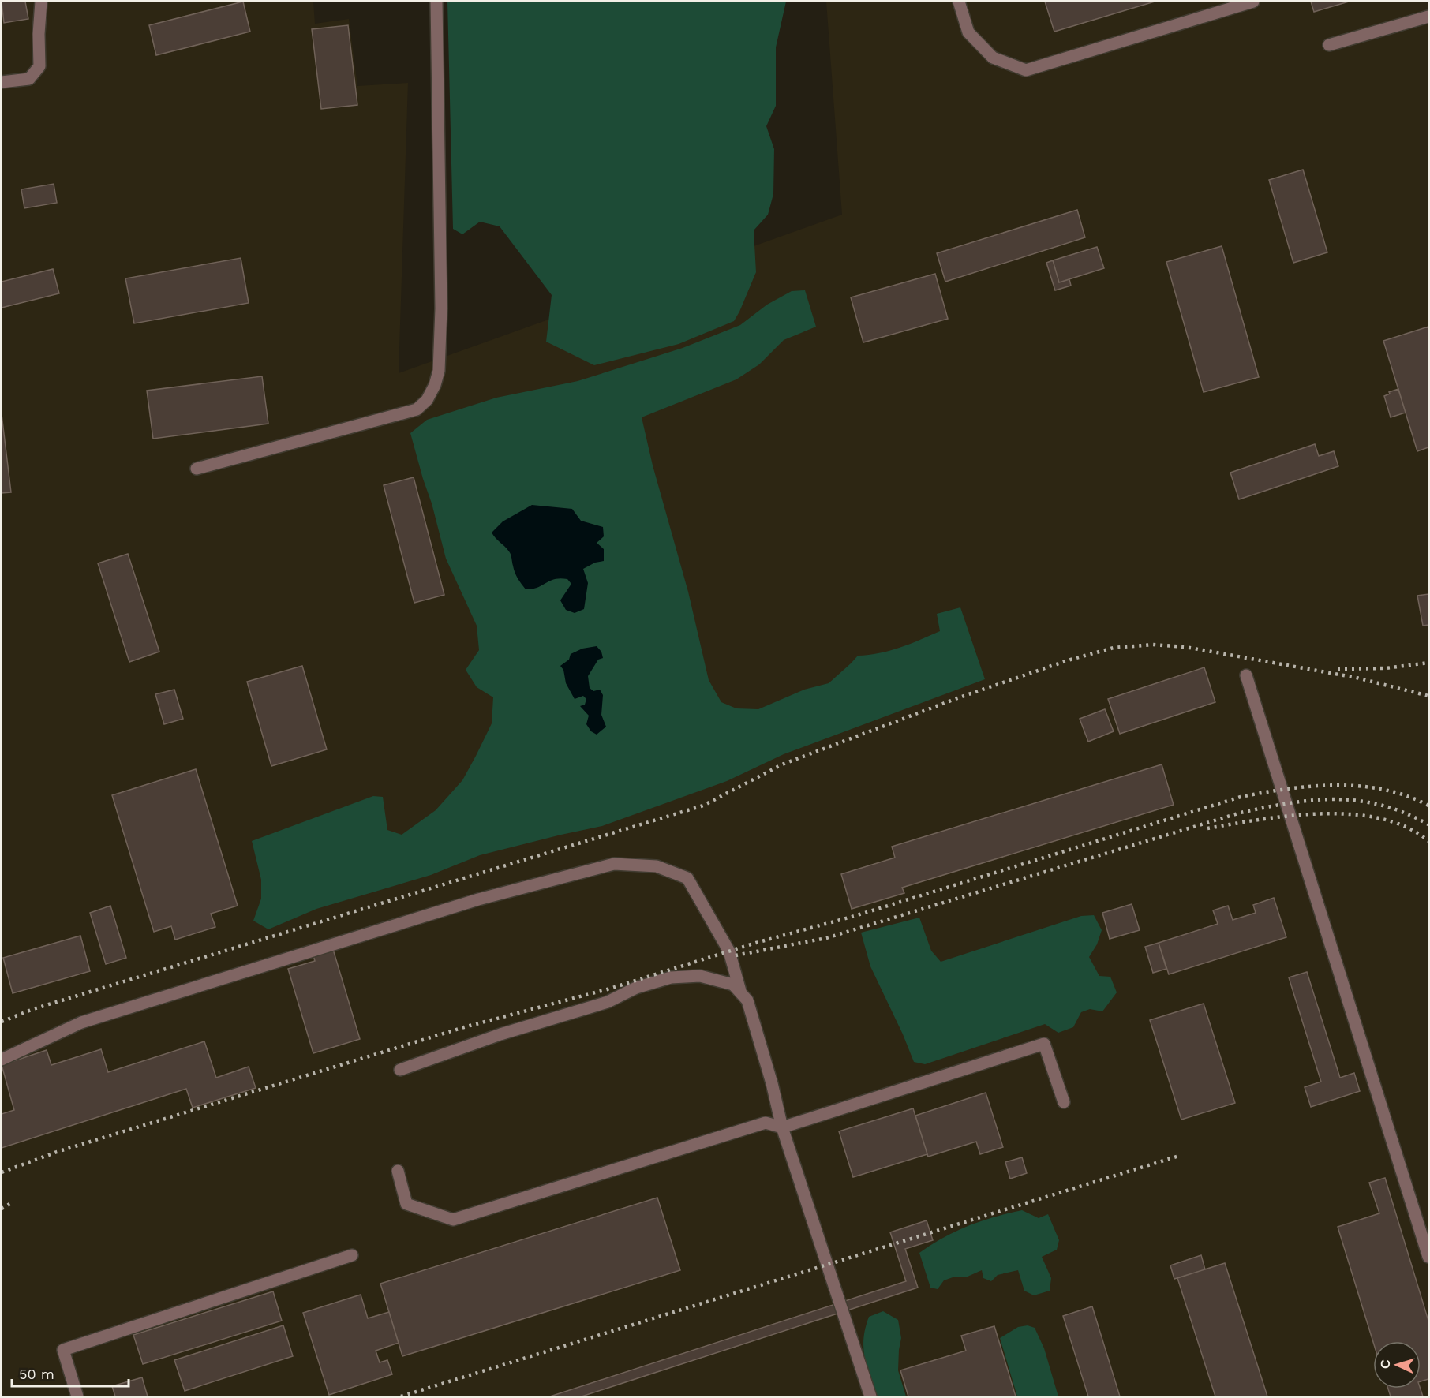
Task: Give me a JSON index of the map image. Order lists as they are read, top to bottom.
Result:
{
  "scale_bar": "50 m",
  "north": "left"
}
